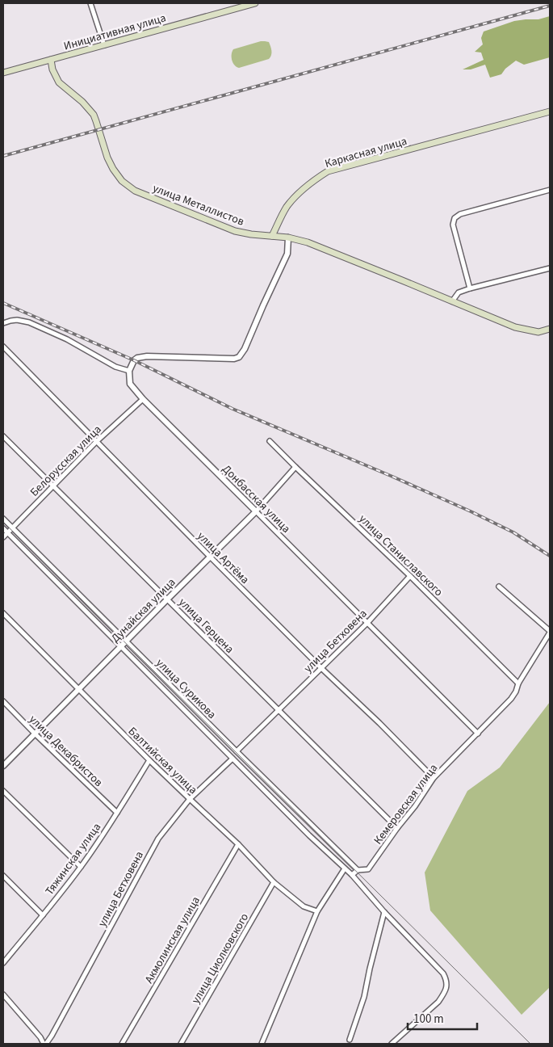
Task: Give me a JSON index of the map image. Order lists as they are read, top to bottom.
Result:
{
  "streets": {
    "main road": ["Инициативная улица", "Каркасная улица", "улица Металлистов"],
    "street": [
      "Белорусская улица",
      "Донбасская улица",
      "улица Станиславского",
      "улица Артёма",
      "Дунайская улица",
      "улица Герцена",
      "улица Бетховена",
      "улица Сурикова",
      "улица Декабристов",
      "Балтийская улица",
      "Кемеровская улица",
      "Тяжинская улица",
      "Акмолинская улица",
      "улица Циолковского"
    ]
  },
  "crossings": [
    ["Инициативная улица", "улица Металлистов"],
    ["Каркасная улица", "улица Металлистов"],
    ["Белорусская улица", "Донбасская улица"],
    ["Белорусская улица", "улица Артёма"],
    ["Белорусская улица", "улица Герцена"],
    ["Белорусская улица", "улица Сурикова"],
    ["Донбасская улица", "Дунайская улица"],
    ["Донбасская улица", "улица Бетховена"],
    ["Донбасская улица", "Кемеровская улица"],
    ["улица Станиславского", "Дунайская улица"],
    ["улица Станиславского", "улица Бетховена"],
    ["улица Станиславского", "Кемеровская улица"],
    ["улица Артёма", "Дунайская улица"],
    ["улица Артёма", "улица Бетховена"],
    ["улица Артёма", "Кемеровская улица"],
    ["Дунайская улица", "улица Герцена"],
    ["Дунайская улица", "улица Сурикова"],
    ["Дунайская улица", "улица Декабристов"],
    ["Дунайская улица", "Балтийская улица"],
    ["улица Герцена", "улица Бетховена"],
    ["улица Герцена", "Кемеровская улица"],
    ["улица Бетховена", "улица Сурикова"],
    ["улица Бетховена", "Балтийская улица"],
    ["улица Сурикова", "Кемеровская улица"],
    ["улица Декабристов", "Тяжинская улица"],
    ["Балтийская улица", "Тяжинская улица"],
    ["Балтийская улица", "Акмолинская улица"],
    ["Балтийская улица", "улица Циолковского"]
  ],
  "scale_bar": "100 m"
}
